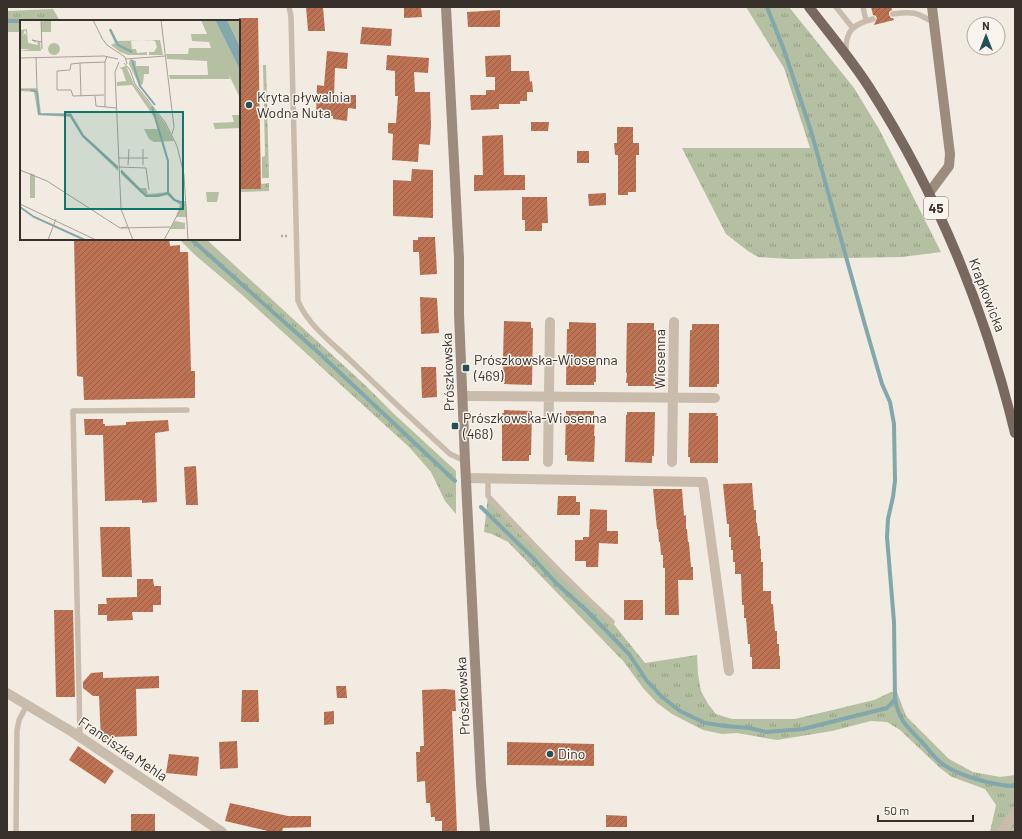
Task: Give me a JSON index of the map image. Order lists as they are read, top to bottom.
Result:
{
  "streets": {
    "main road": ["45", "Krapkowicka", "Prószkowska"],
    "street": ["Wiosenna", "Franciszka Mehla"]
  },
  "crossings": [
    ["Wiosenna", "Prószkowska"]
  ],
  "places": {
    "other": ["Kryta pływalnia Wodna Nuta", "Dino"],
    "transit": ["Prószkowska-Wiosenna (469)", "Prószkowska-Wiosenna (468)"]
  },
  "scale_bar": "50 m",
  "north": "top"
}
